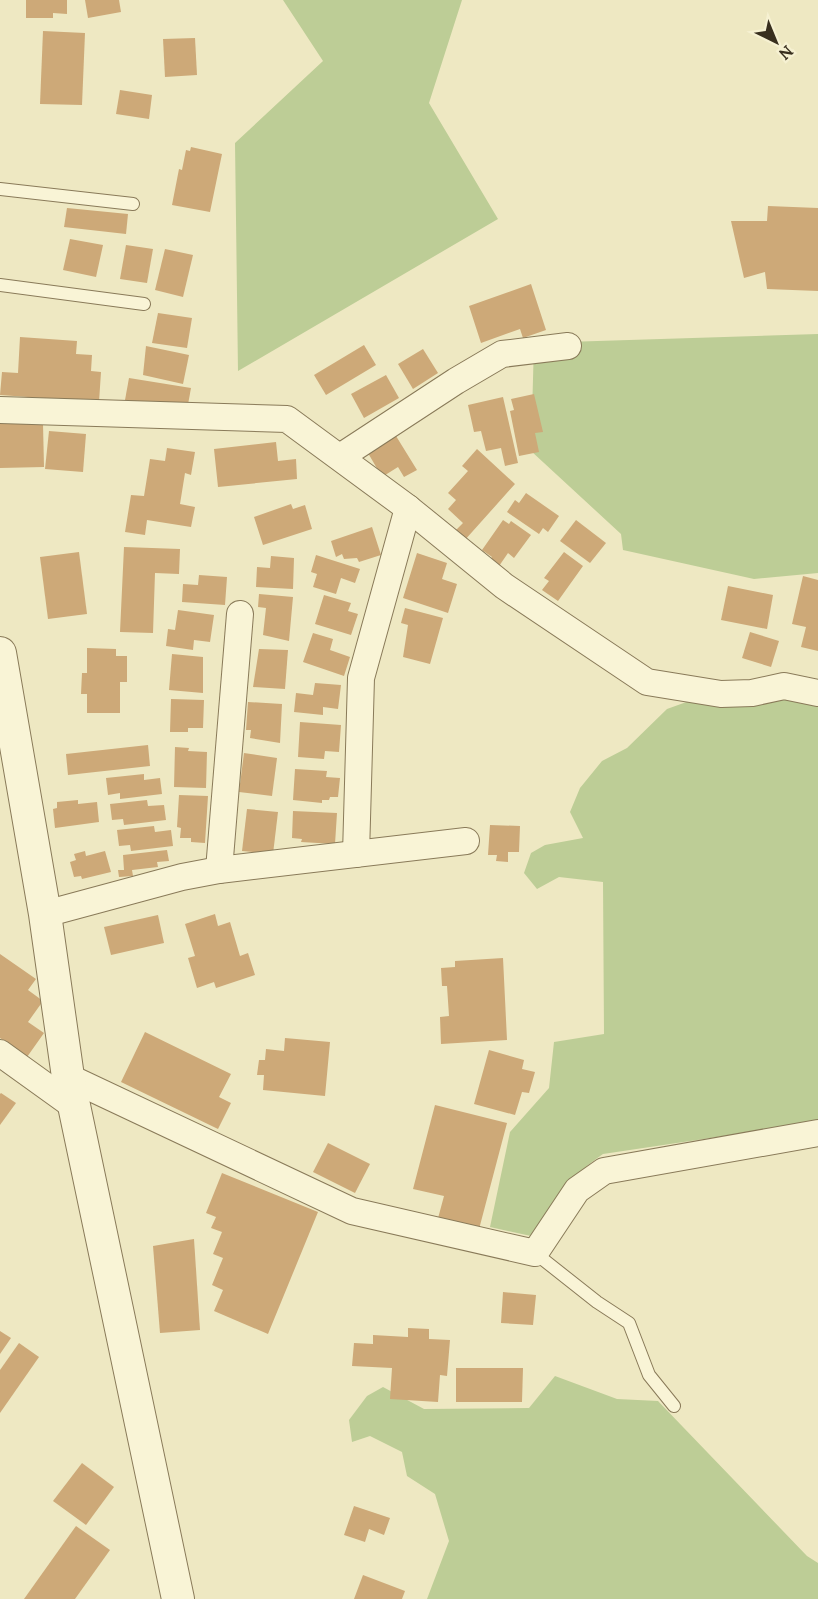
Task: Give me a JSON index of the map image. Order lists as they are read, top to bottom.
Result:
{
  "north": "bottom right"
}
